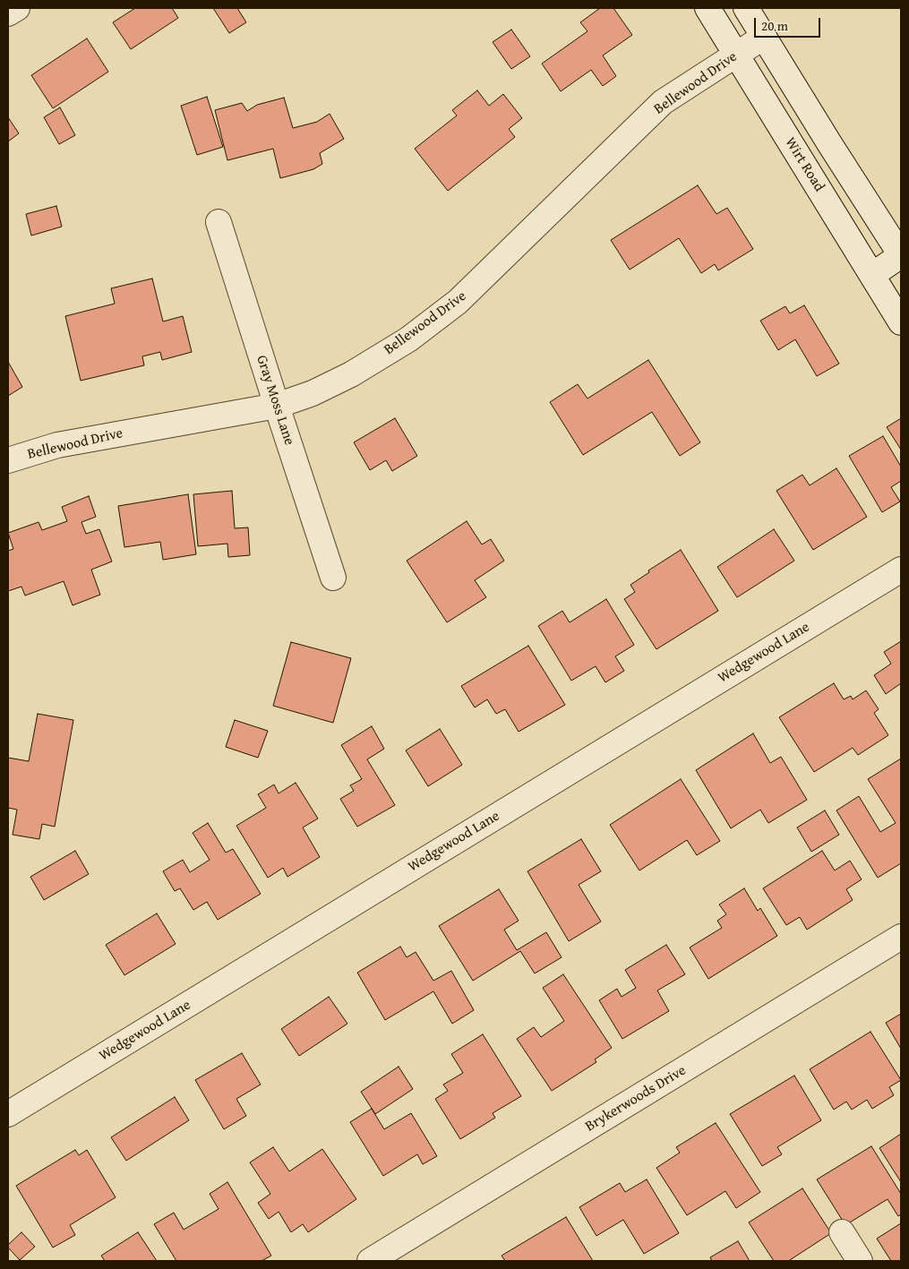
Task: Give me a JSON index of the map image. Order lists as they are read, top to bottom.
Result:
{
  "streets": {
    "street": [
      "Bellewood Drive",
      "Wirt Road",
      "Gray Moss Lane",
      "Wedgewood Lane",
      "Brykerwoods Drive"
    ]
  },
  "crossings": [
    ["Bellewood Drive", "Wirt Road"],
    ["Bellewood Drive", "Gray Moss Lane"]
  ],
  "scale_bar": "20 m"
}
